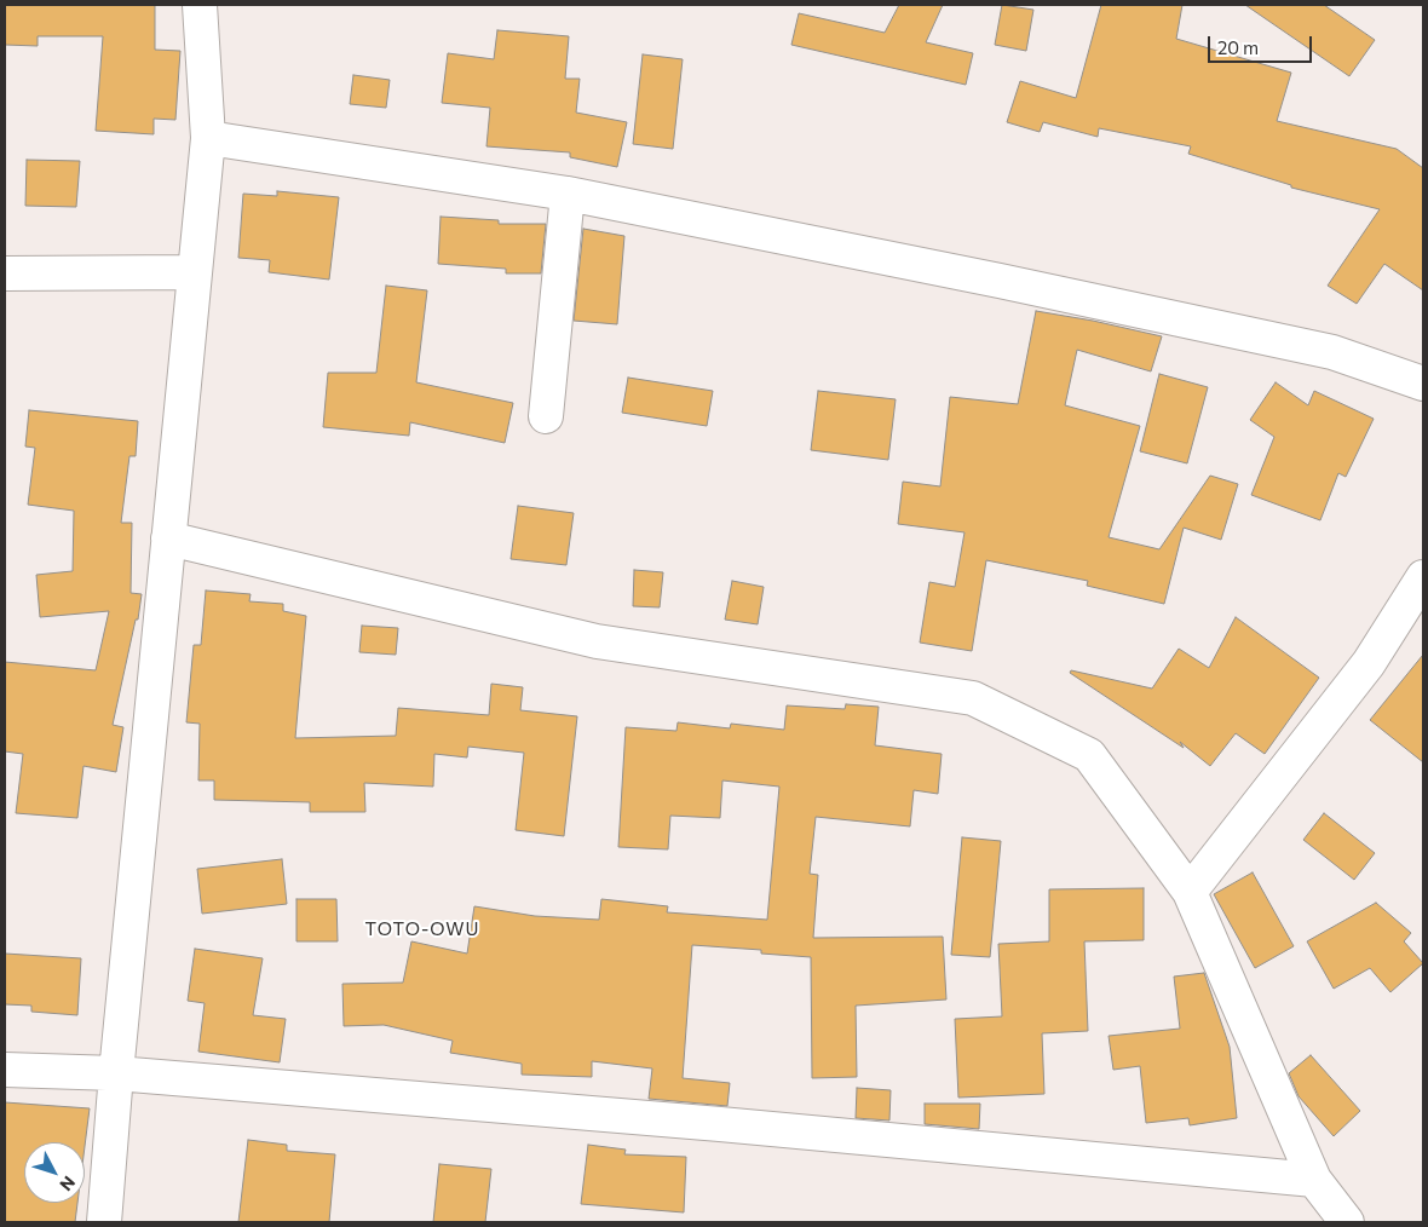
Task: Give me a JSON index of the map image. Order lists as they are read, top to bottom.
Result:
{
  "districts": ["TOTO-OWU"],
  "scale_bar": "20 m",
  "north": "bottom right"
}
